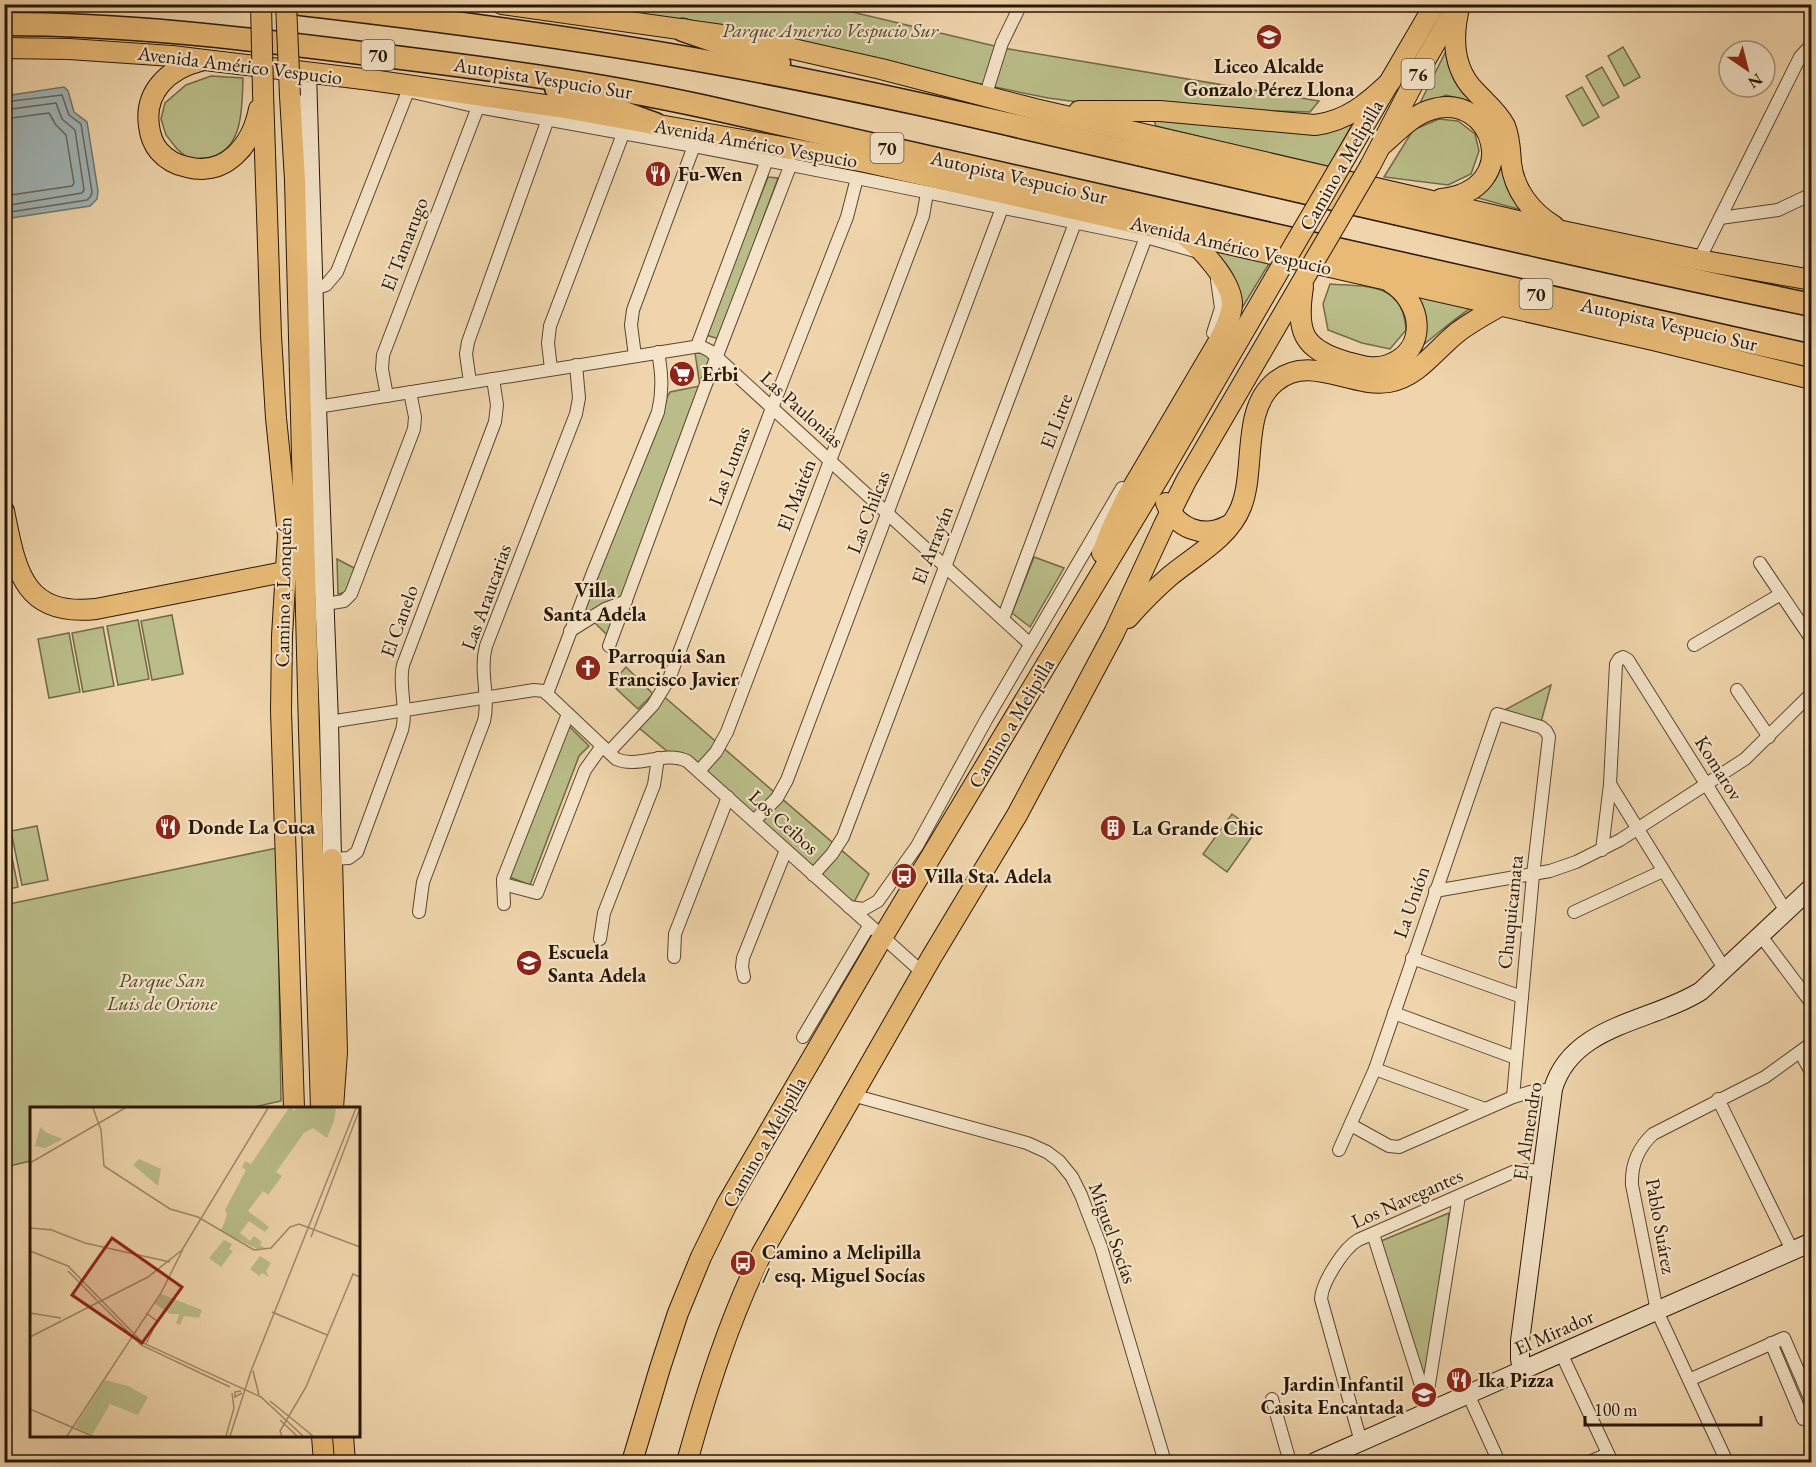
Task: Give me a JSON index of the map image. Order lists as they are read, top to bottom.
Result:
{
  "streets": {
    "highway": ["70", "Autopista Vespucio Sur"],
    "main road": [
      "Avenida Américo Vespucio",
      "76",
      "Camino a Melipilla",
      "Camino a Lonquén"
    ],
    "street": [
      "El Tamarugo",
      "Las Paulonias",
      "El Litre",
      "Las Lumas",
      "El Maitén",
      "Las Chilcas",
      "El Arrayán",
      "Las Araucarias",
      "El Canelo",
      "Komarov",
      "Los Ceibos",
      "La Unión",
      "Chuquicamata",
      "El Almendro",
      "Los Navegantes",
      "Pablo Suárez",
      "Miguel Socías",
      "El Mirador"
    ]
  },
  "crossings": [
    ["Avenida Américo Vespucio", "Camino a Melipilla"],
    ["Avenida Américo Vespucio", "El Tamarugo"],
    ["Avenida Américo Vespucio", "El Litre"],
    ["Avenida Américo Vespucio", "Las Lumas"],
    ["Avenida Américo Vespucio", "El Maitén"],
    ["Avenida Américo Vespucio", "Las Chilcas"],
    ["Avenida Américo Vespucio", "El Arrayán"],
    ["Avenida Américo Vespucio", "Camino a Lonquén"],
    ["Camino a Melipilla", "Las Paulonias"],
    ["Camino a Melipilla", "Los Ceibos"],
    ["Camino a Melipilla", "Miguel Socías"],
    ["Las Paulonias", "El Litre"],
    ["Las Paulonias", "Las Lumas"],
    ["Las Paulonias", "El Maitén"],
    ["Las Paulonias", "Las Chilcas"],
    ["Las Paulonias", "El Arrayán"],
    ["Las Lumas", "Los Ceibos"],
    ["El Maitén", "Los Ceibos"],
    ["Las Chilcas", "Los Ceibos"],
    ["El Arrayán", "Los Ceibos"],
    ["Camino a Lonquén", "El Canelo"],
    ["Komarov", "El Almendro"],
    ["La Unión", "Chuquicamata"],
    ["El Almendro", "Los Navegantes"],
    ["El Almendro", "El Mirador"],
    ["Los Navegantes", "El Mirador"],
    ["Pablo Suárez", "El Mirador"]
  ],
  "districts": ["Villa Santa Adela"],
  "parks": ["Parque Americo Vespucio Sur", "Parque San Luis de Orione"],
  "places": {
    "school or university": ["Liceo Alcalde Gonzalo Pérez Llona", "Escuela Santa Adela", "Jardin Infantil Casita Encantada"],
    "restaurant": ["Fu-Wen", "Donde La Cuca", "Ika Pizza"],
    "supermarket": ["Erbi"],
    "church": ["Parroquia San Francisco Javier"],
    "building": ["La Grande Chic"],
    "bus stop": ["Villa Sta. Adela", "Camino a Melipilla / esq. Miguel Socías"]
  },
  "scale_bar": "100 m",
  "north": "bottom right"
}
